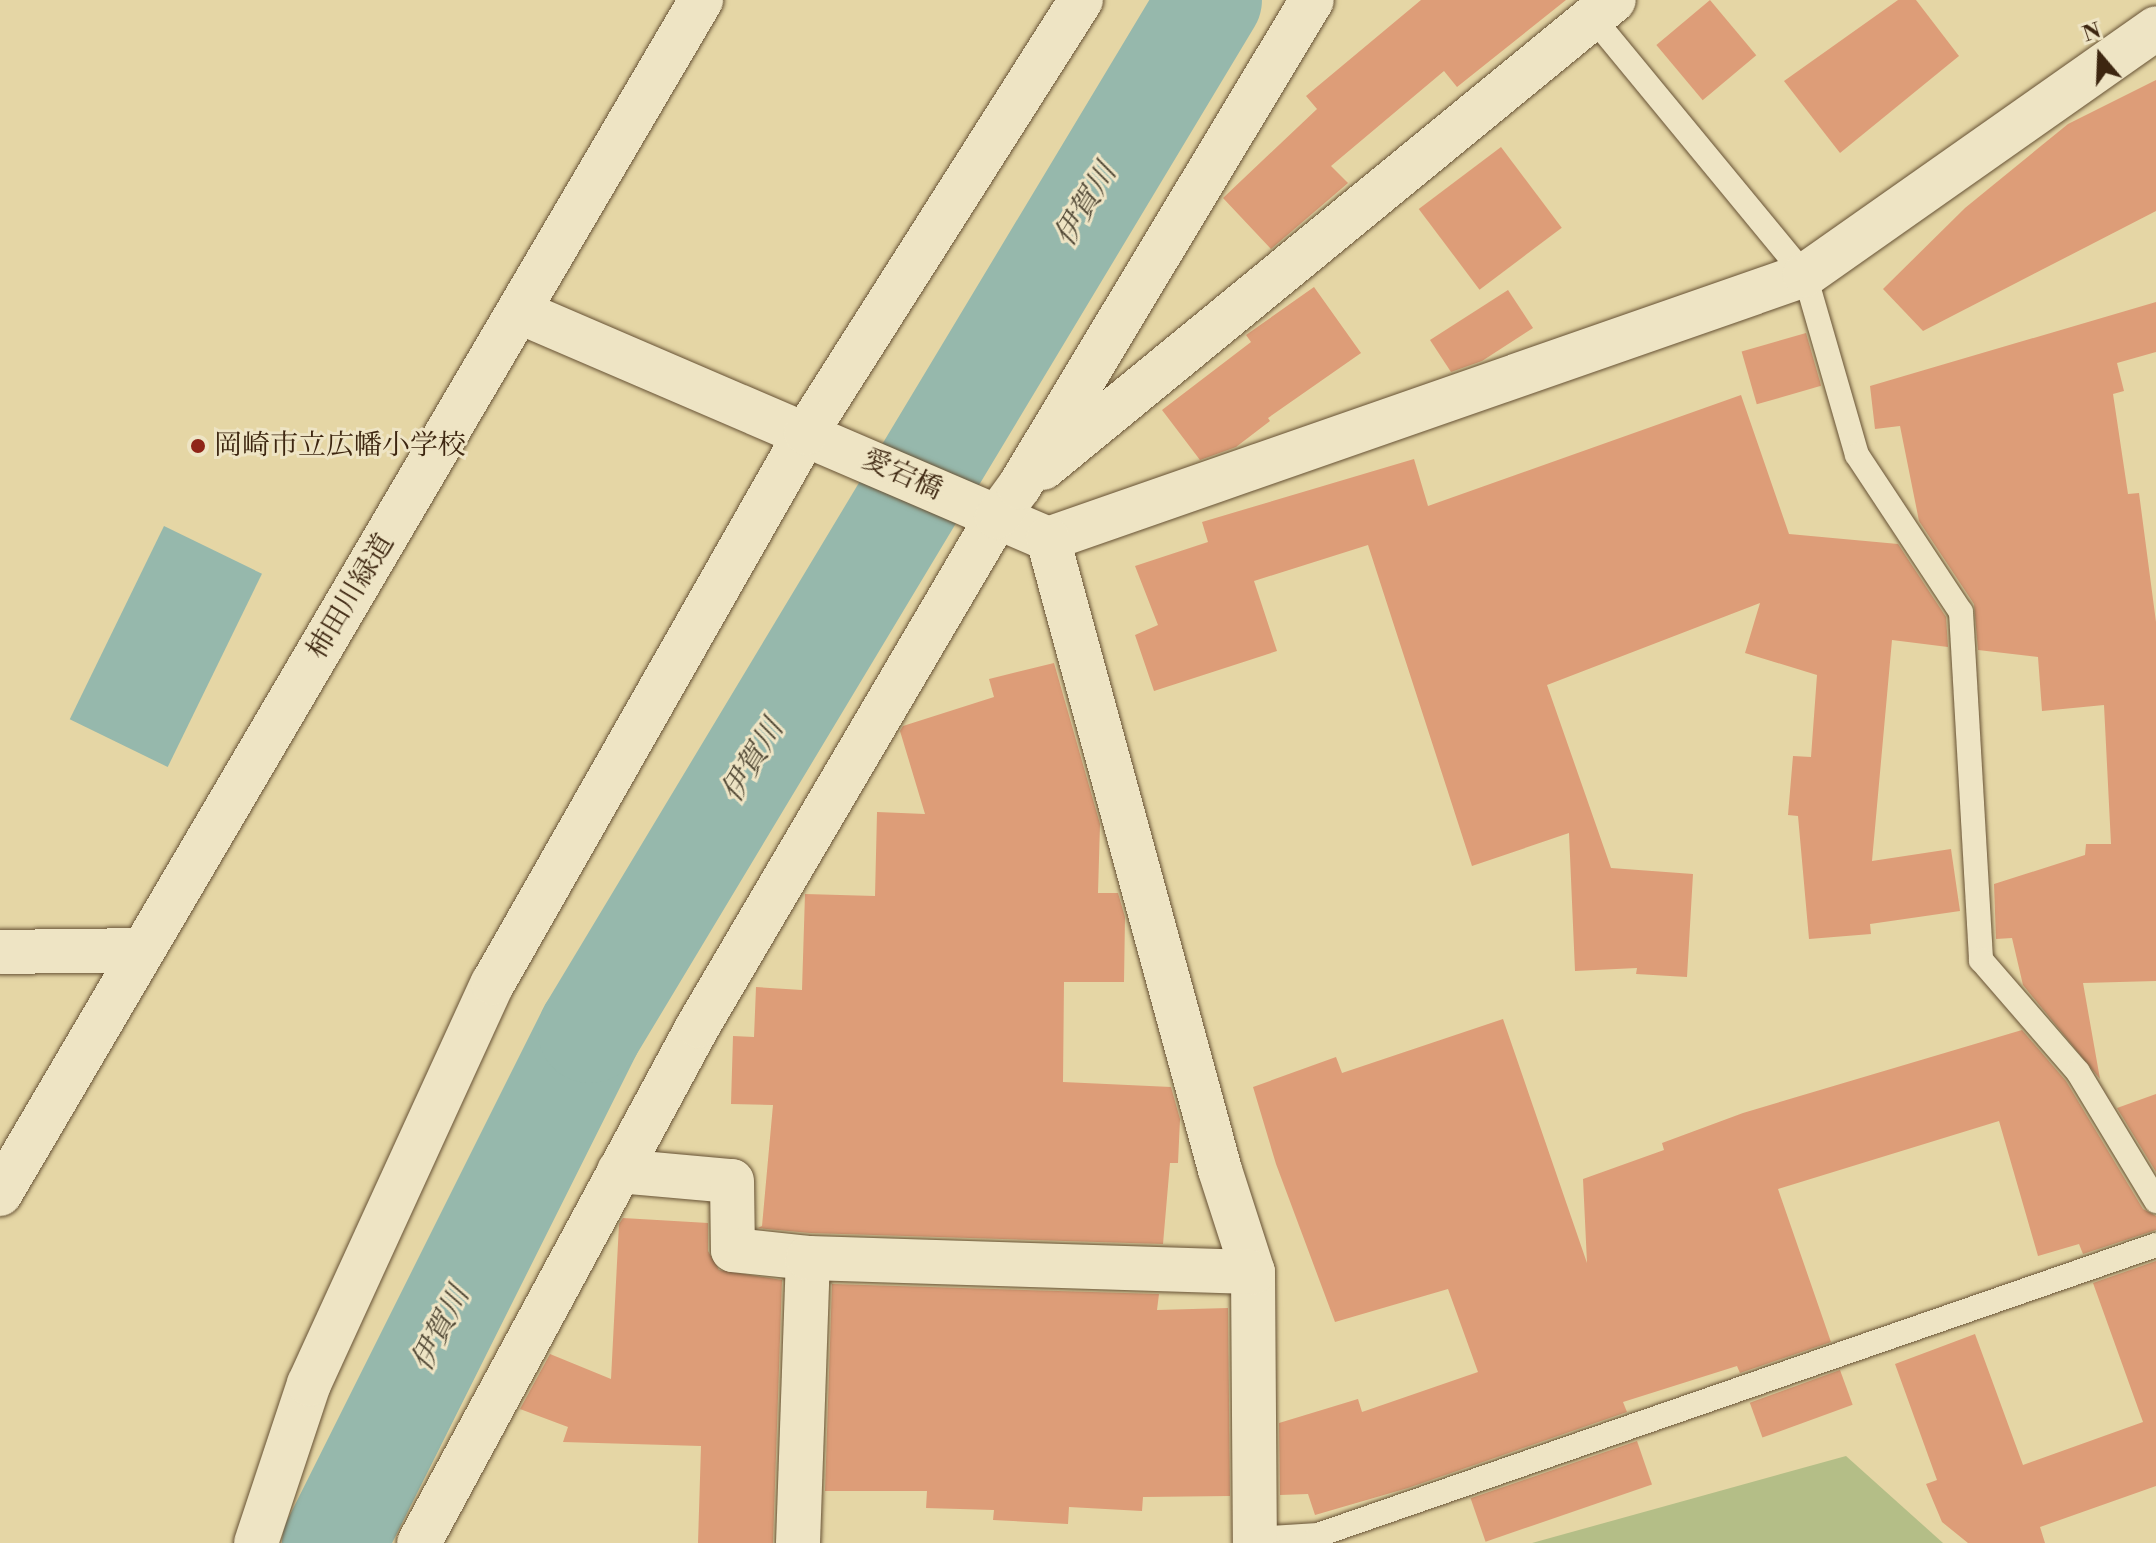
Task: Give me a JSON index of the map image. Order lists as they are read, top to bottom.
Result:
{
  "streets": {
    "street": ["愛宕橋", "柿田川緑道"]
  },
  "crossings": [
    ["愛宕橋", "柿田川緑道"]
  ],
  "water": ["伊賀川"],
  "places": ["岡崎市立広幡小学校"],
  "north": "top"
}
